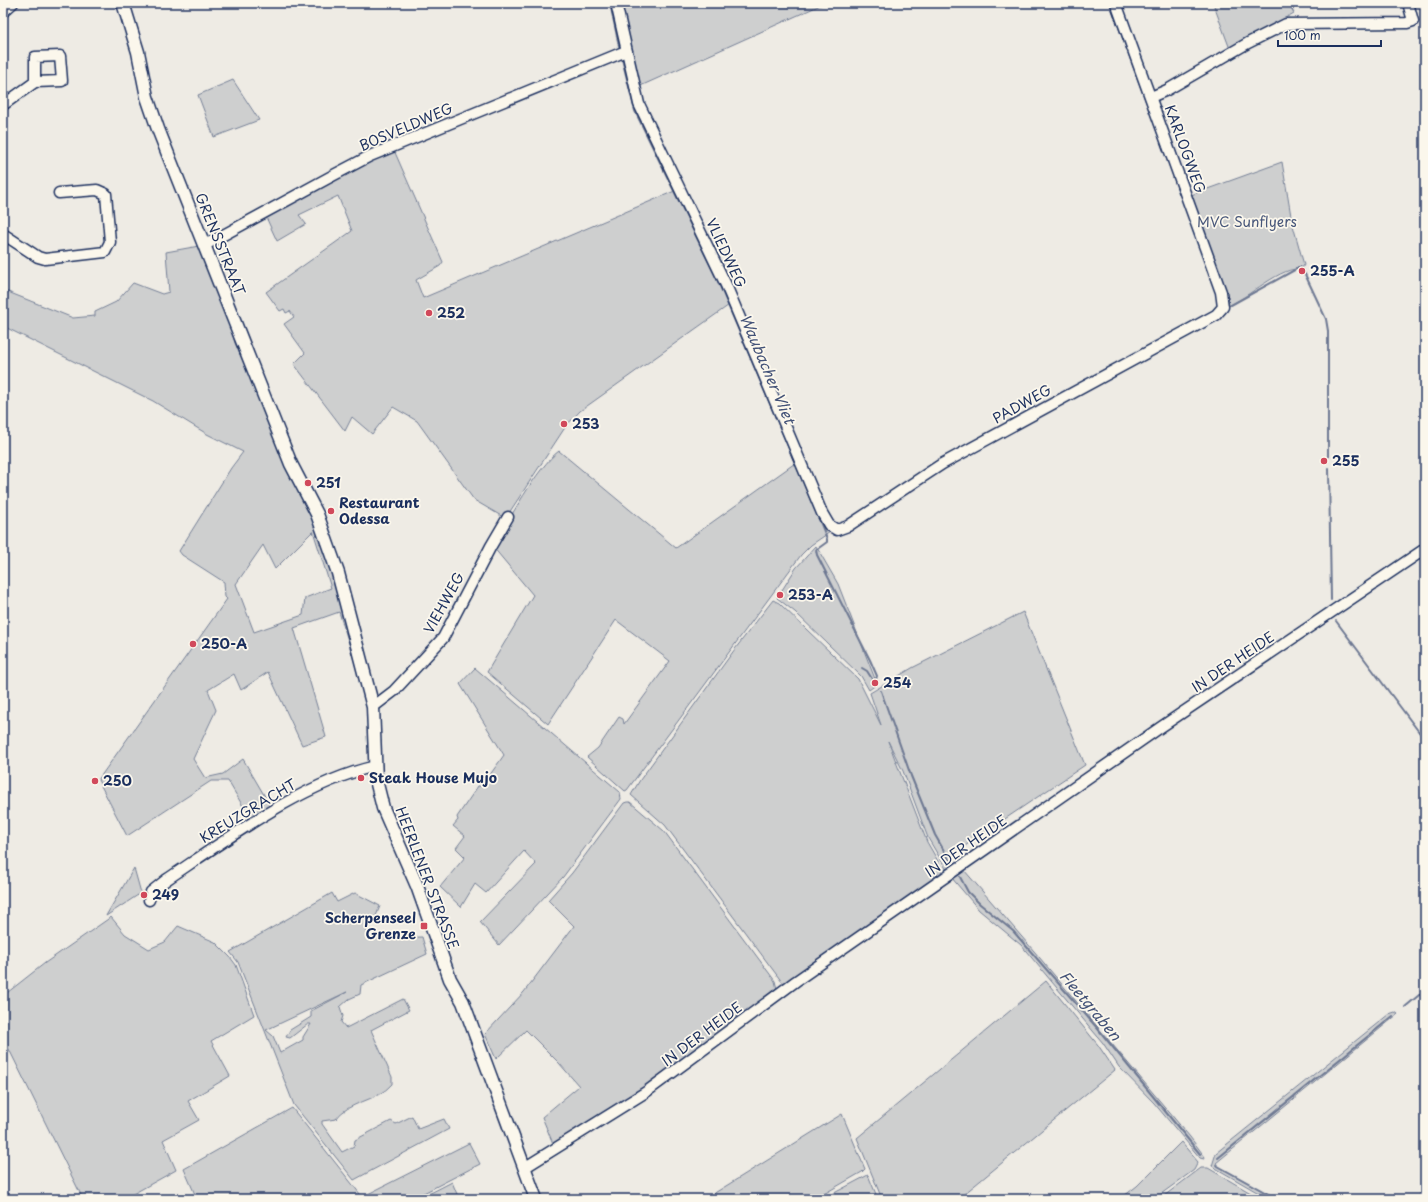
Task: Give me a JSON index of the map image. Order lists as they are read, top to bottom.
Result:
{
  "streets": {
    "main road": ["GRENSSTRAAT", "HEERLENER STRASSE"],
    "street": [
      "BOSVELDWEG",
      "KARLOGWEG",
      "VLIEDWEG",
      "PADWEG",
      "VIEHWEG",
      "IN DER HEIDE",
      "KREUZGRACHT"
    ]
  },
  "crossings": [
    ["BOSVELDWEG", "GRENSSTRAAT"],
    ["BOSVELDWEG", "VLIEDWEG"],
    ["KARLOGWEG", "PADWEG"],
    ["GRENSSTRAAT", "HEERLENER STRASSE"],
    ["VLIEDWEG", "PADWEG"],
    ["VIEHWEG", "HEERLENER STRASSE"],
    ["IN DER HEIDE", "HEERLENER STRASSE"],
    ["KREUZGRACHT", "HEERLENER STRASSE"]
  ],
  "water": ["Waubacher Vliet", "Fleetgraben"],
  "parks": ["MVC Sunflyers"],
  "places": {
    "other": [
      "255-A",
      "252",
      "253",
      "255",
      "251",
      "Restaurant Odessa",
      "253-A",
      "250-A",
      "254",
      "Steak House Mujo",
      "250",
      "249"
    ],
    "transit": ["Scherpenseel Grenze"]
  },
  "scale_bar": "100 m"
}
